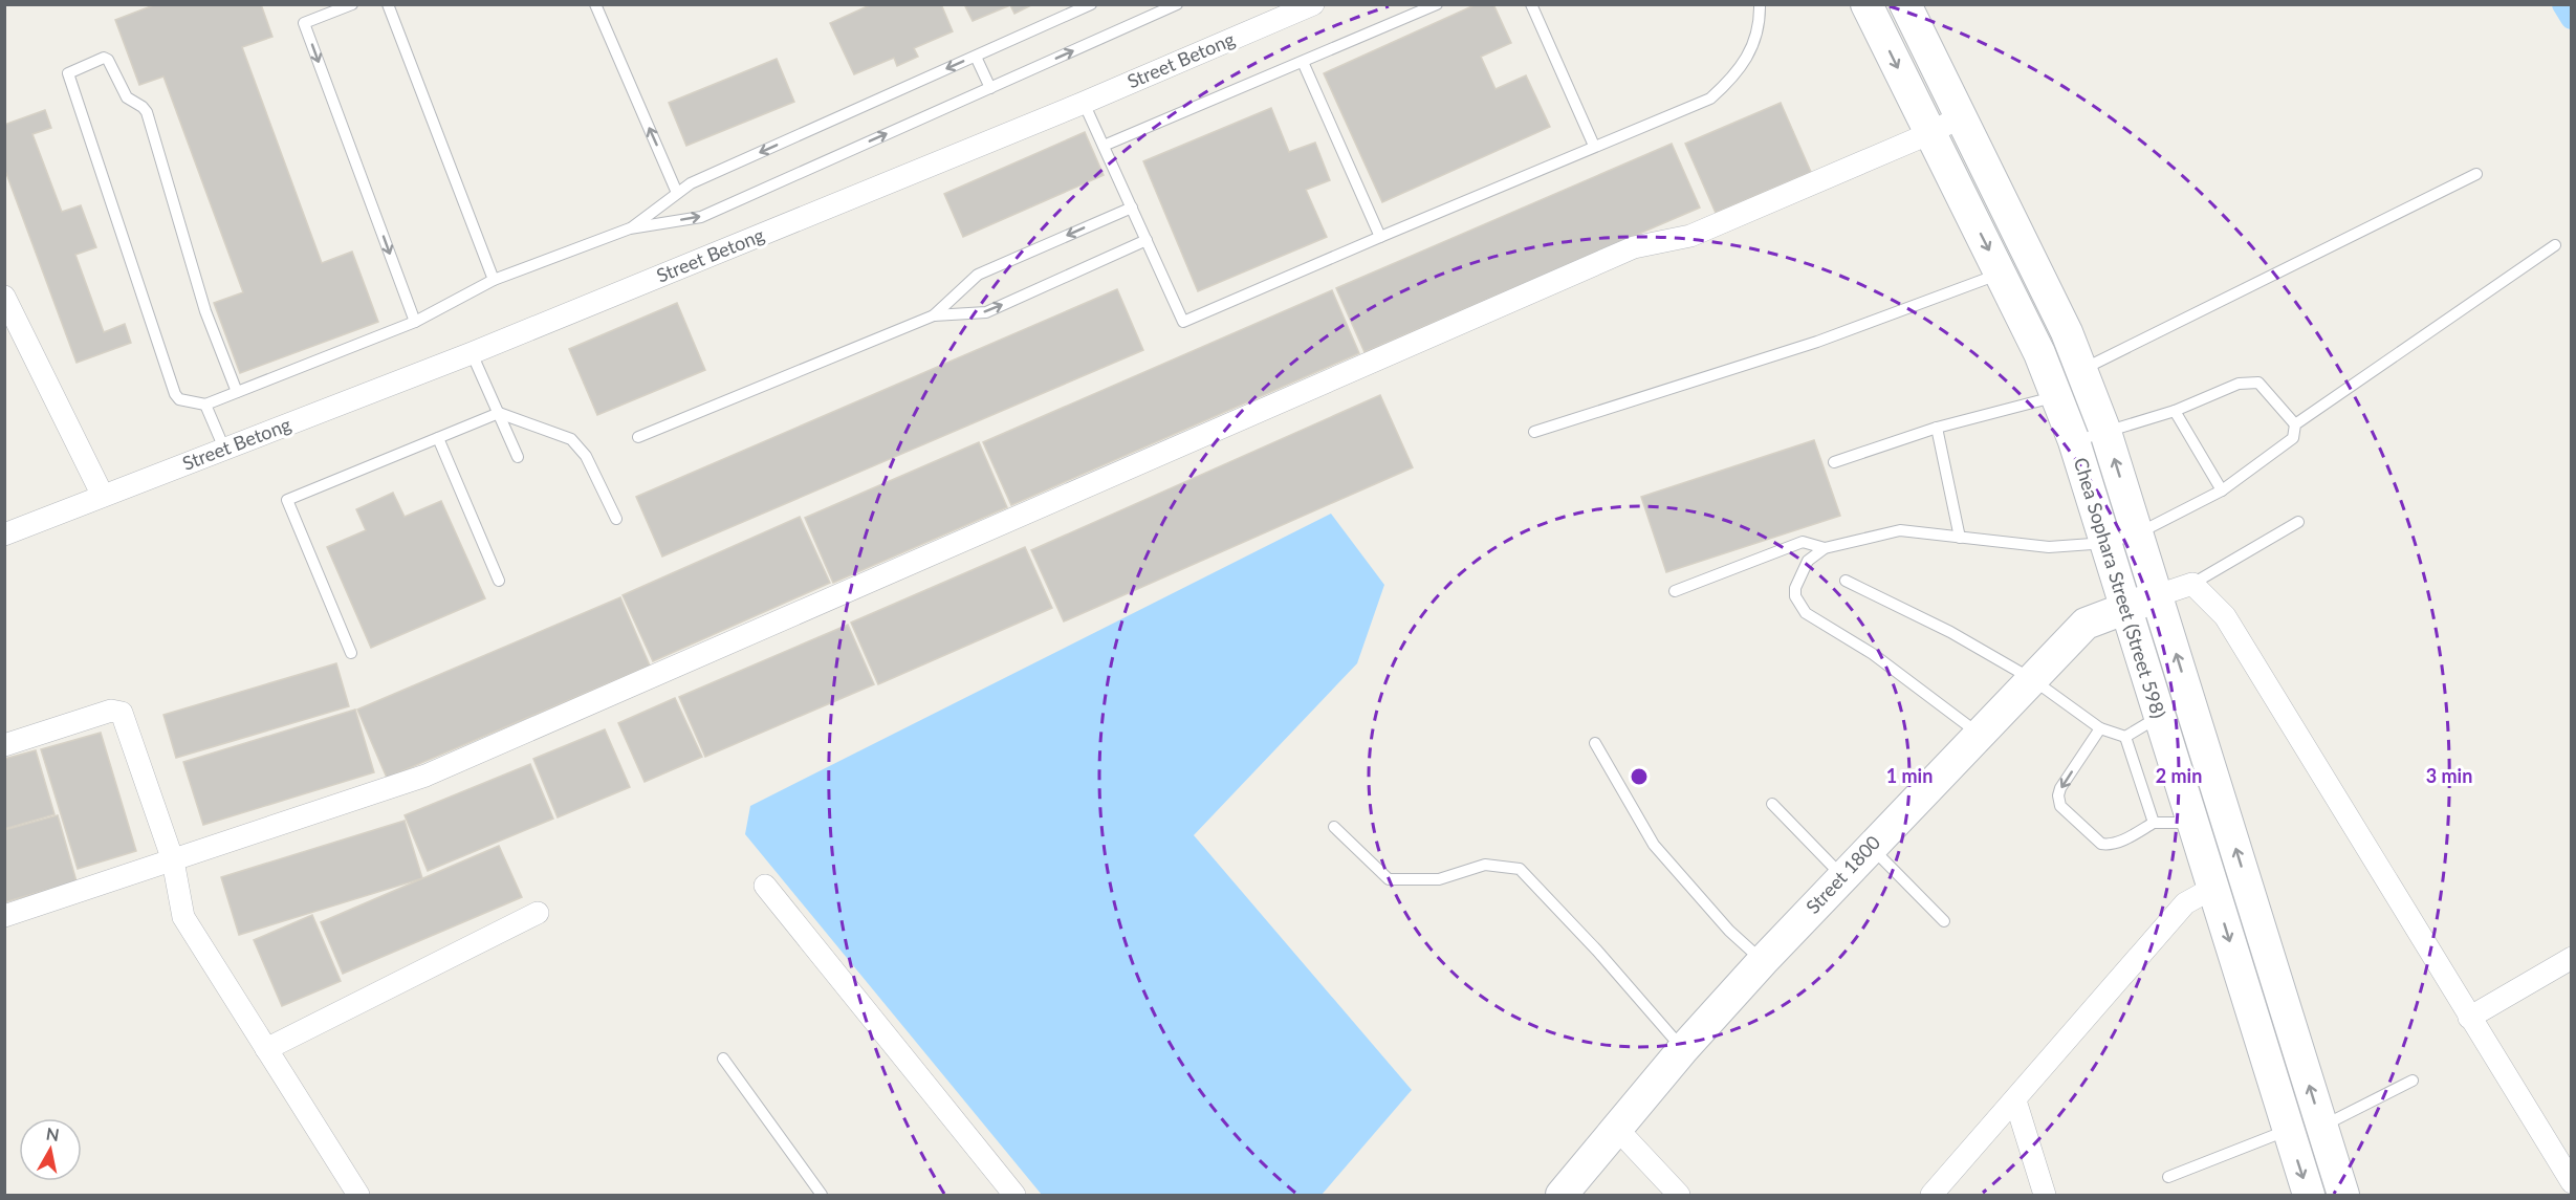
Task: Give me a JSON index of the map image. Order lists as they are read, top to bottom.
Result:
{
  "streets": {
    "main road": ["Chea Sophara Street (Street 598)", "Street 1800"],
    "street": ["Street Betong"]
  },
  "crossings": [
    ["Chea Sophara Street (Street 598)", "Street 1800"]
  ],
  "north": "top",
  "rings": ["1 min", "2 min", "3 min"]
}
